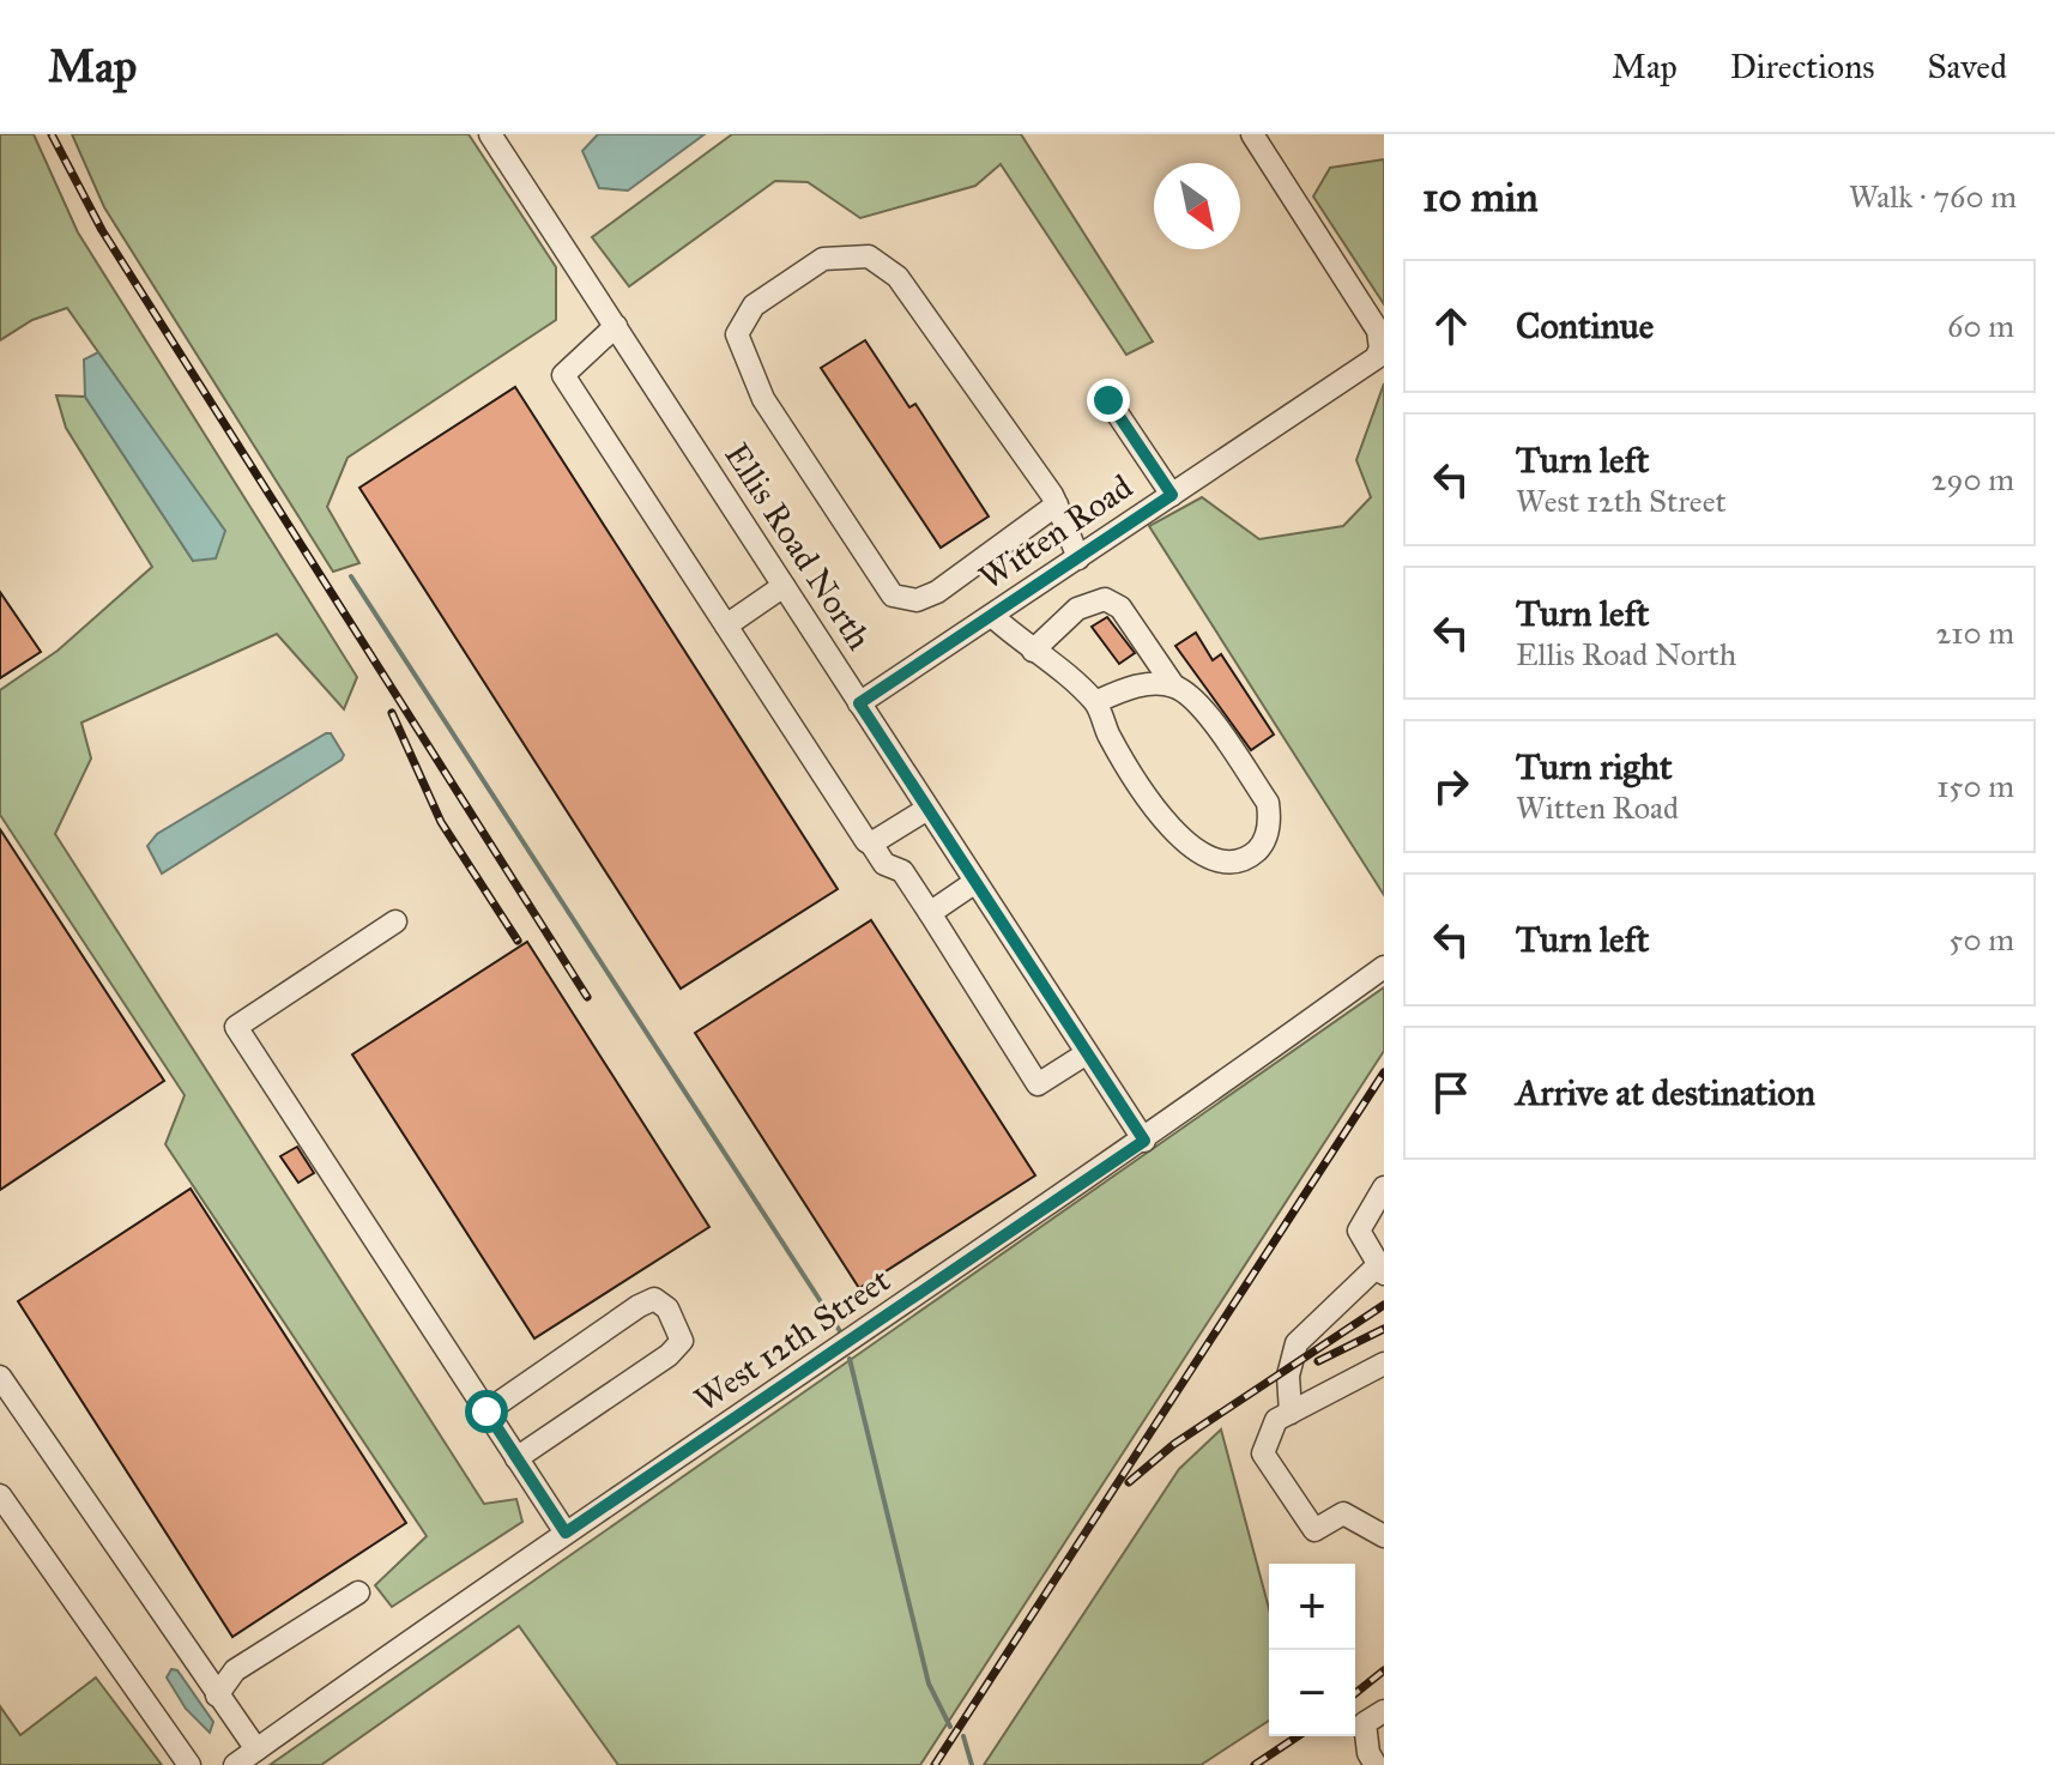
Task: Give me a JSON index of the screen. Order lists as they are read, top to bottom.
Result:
{
  "streets": {
    "street": ["Witten Road", "Ellis Road North", "West 12th Street"]
  },
  "crossings": [
    ["Witten Road", "Ellis Road North"],
    ["Ellis Road North", "West 12th Street"]
  ],
  "north": "bottom right",
  "page": {
    "header": "Map",
    "nav": ["Map", "Directions", "Saved"],
    "heading": ["10 min", "Walk · 760 m"],
    "list": [
      ["Continue", "60 m"],
      ["Turn left", "West 12th Street", "290 m"],
      ["Turn left", "Ellis Road North", "210 m"],
      ["Turn right", "Witten Road", "150 m"],
      ["Turn left", "50 m"],
      "Arrive at destination"
    ],
    "map_buttons": ["+", "−"]
  }
}
